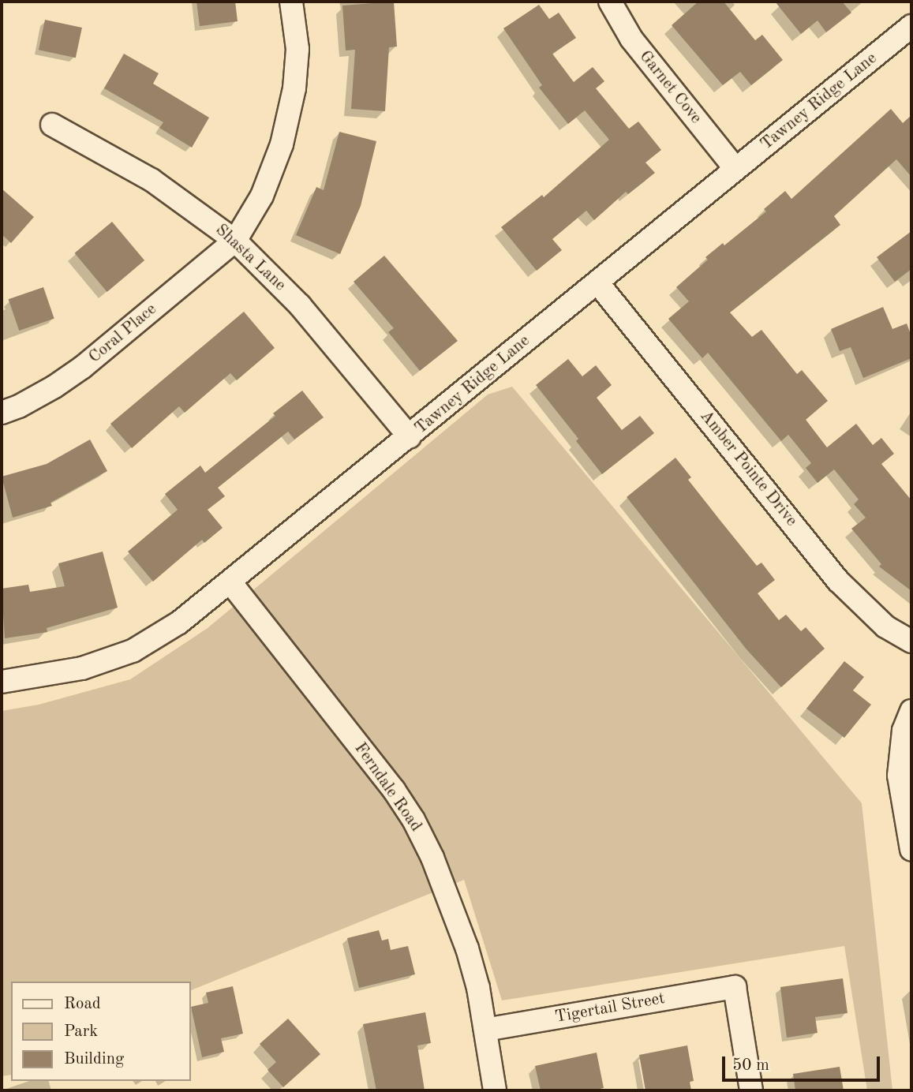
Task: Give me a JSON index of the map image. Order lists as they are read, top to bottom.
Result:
{
  "streets": {
    "street": [
      "Garnet Cove",
      "Tawney Ridge Lane",
      "Shasta Lane",
      "Coral Place",
      "Amber Pointe Drive",
      "Ferndale Road",
      "Tigertail Street"
    ]
  },
  "crossings": [
    ["Garnet Cove", "Tawney Ridge Lane"],
    ["Tawney Ridge Lane", "Shasta Lane"],
    ["Tawney Ridge Lane", "Amber Pointe Drive"],
    ["Tawney Ridge Lane", "Ferndale Road"],
    ["Shasta Lane", "Coral Place"],
    ["Ferndale Road", "Tigertail Street"]
  ],
  "legend": ["Road", "Park", "Building"],
  "scale_bar": "50 m"
}
